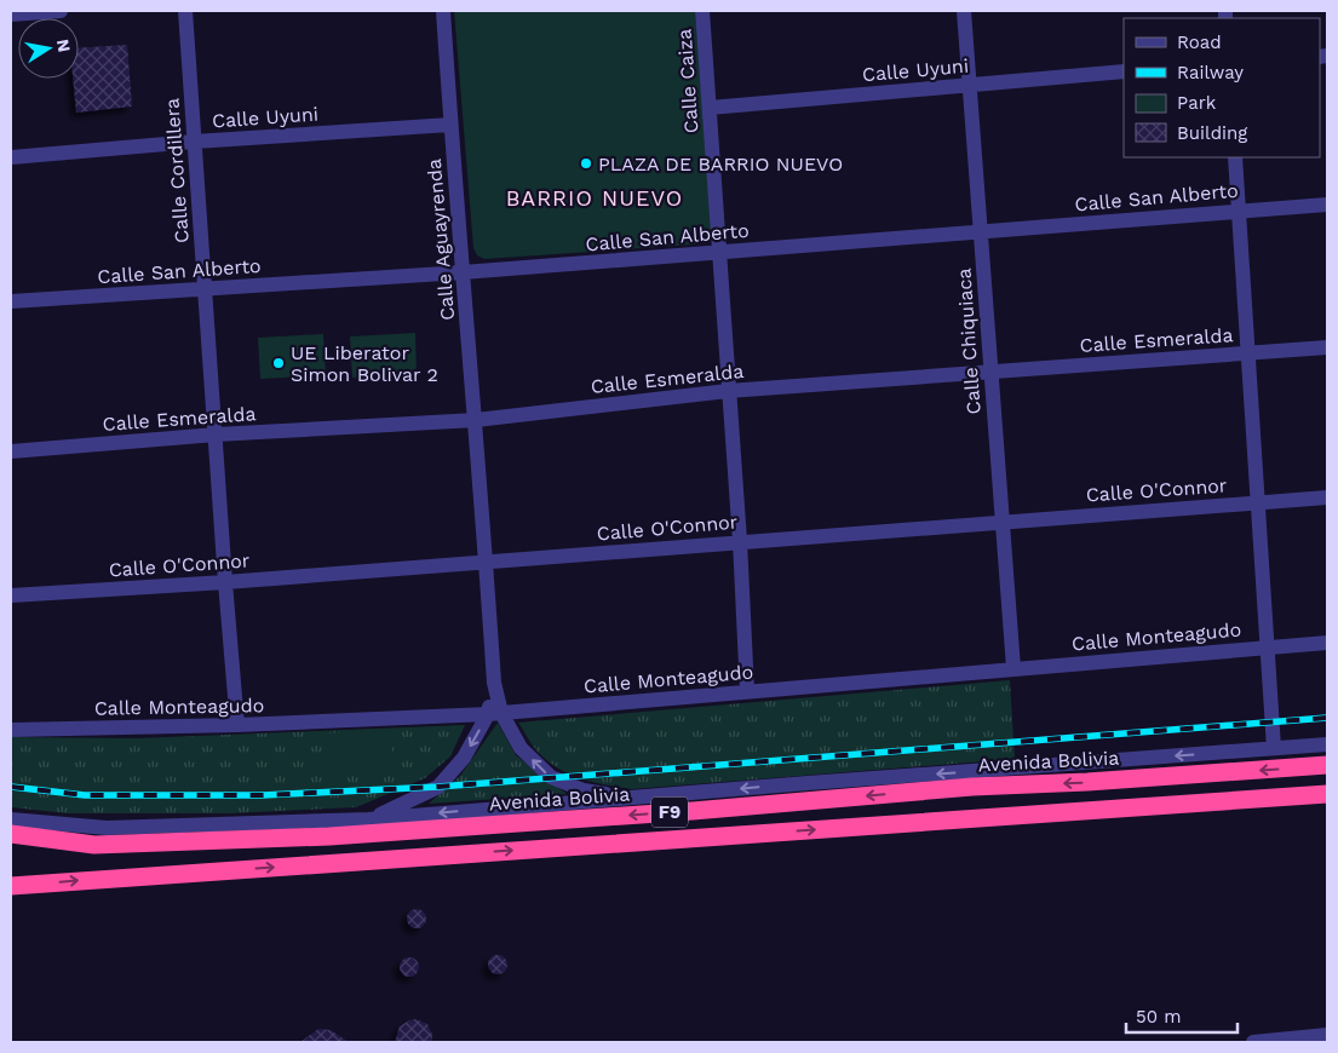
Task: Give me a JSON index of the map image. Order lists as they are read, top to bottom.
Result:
{
  "streets": {
    "highway": ["Avenida Bolivia", "F9"],
    "street": [
      "Calle Uyuni",
      "Calle Caiza",
      "Calle Cordillera",
      "Calle San Alberto",
      "Calle Aguayrenda",
      "Calle Esmeralda",
      "Calle Chiquiaca",
      "Calle O'Connor",
      "Calle Monteagudo"
    ]
  },
  "crossings": [
    ["Calle Uyuni", "Calle Caiza"],
    ["Calle Uyuni", "Calle Cordillera"],
    ["Calle Uyuni", "Calle Aguayrenda"],
    ["Calle Uyuni", "Calle Chiquiaca"],
    ["Calle Caiza", "Calle San Alberto"],
    ["Calle Caiza", "Calle Esmeralda"],
    ["Calle Caiza", "Calle O'Connor"],
    ["Calle Caiza", "Calle Monteagudo"],
    ["Calle Cordillera", "Calle San Alberto"],
    ["Calle Cordillera", "Calle Esmeralda"],
    ["Calle Cordillera", "Calle O'Connor"],
    ["Calle Cordillera", "Calle Monteagudo"],
    ["Calle San Alberto", "Calle Aguayrenda"],
    ["Calle San Alberto", "Calle Chiquiaca"],
    ["Calle Aguayrenda", "Calle Esmeralda"],
    ["Calle Aguayrenda", "Calle O'Connor"],
    ["Calle Aguayrenda", "Calle Monteagudo"],
    ["Calle Esmeralda", "Calle Chiquiaca"],
    ["Calle Chiquiaca", "Calle O'Connor"],
    ["Calle Chiquiaca", "Calle Monteagudo"]
  ],
  "districts": ["BARRIO NUEVO"],
  "places": ["PLAZA DE BARRIO NUEVO", "UE Liberator Simon Bolivar 2"],
  "legend": [
    "Road",
    "Railway",
    "Park",
    "Building"
  ],
  "scale_bar": "50 m",
  "north": "right"
}
